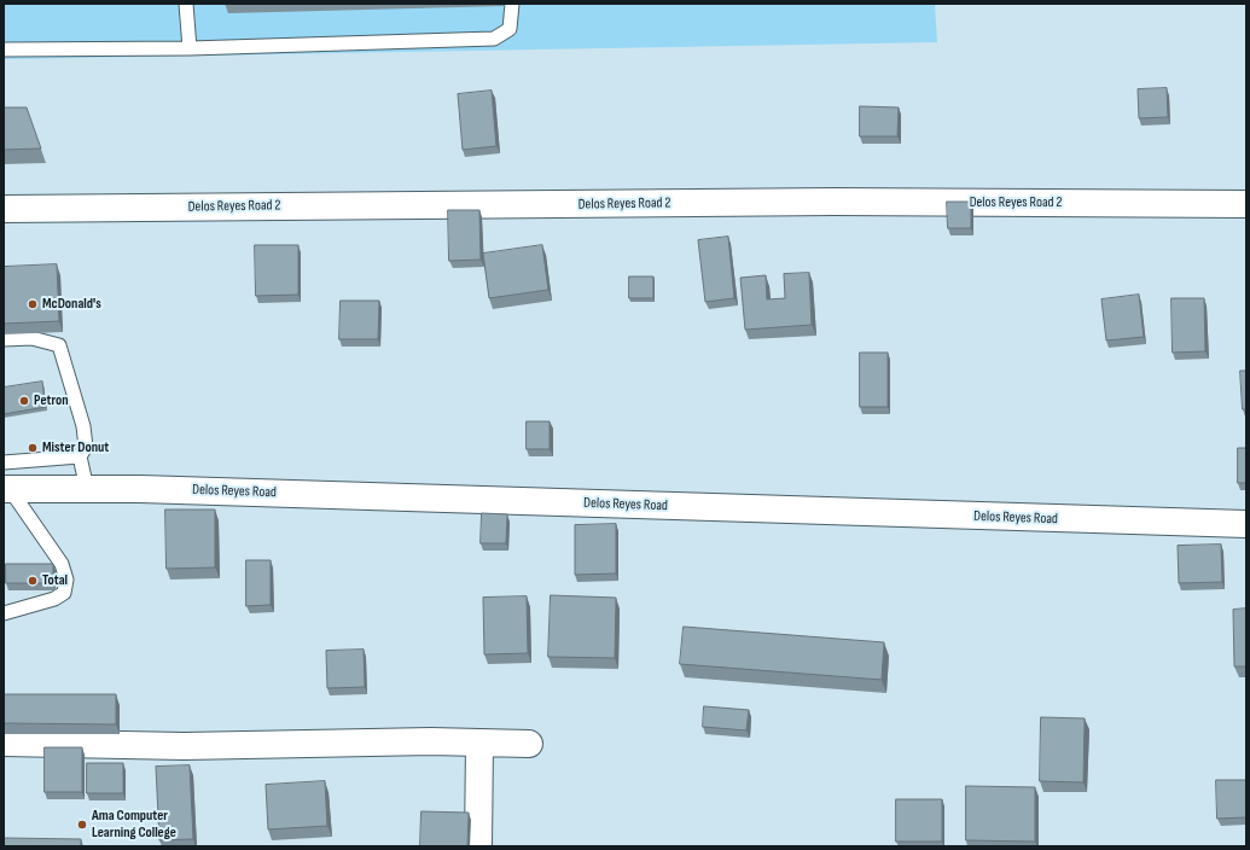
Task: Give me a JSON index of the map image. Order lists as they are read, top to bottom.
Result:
{
  "streets": {
    "street": ["Delos Reyes Road 2", "Delos Reyes Road"]
  },
  "places": [
    "McDonald's",
    "Petron",
    "Mister Donut",
    "Total",
    "Ama Computer Learning College"
  ]
}
